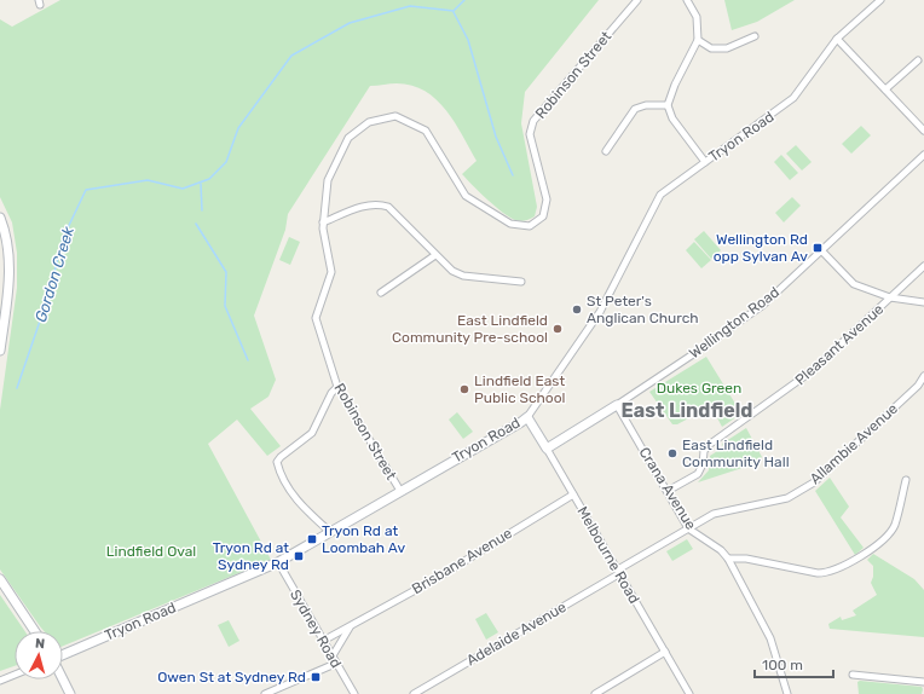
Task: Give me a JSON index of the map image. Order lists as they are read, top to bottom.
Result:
{
  "streets": {
    "street": [
      "Robinson Street",
      "Tryon Road",
      "Wellington Road",
      "Pleasant Avenue",
      "Allambie Avenue",
      "Crana Avenue",
      "Melbourne Road",
      "Brisbane Avenue",
      "Sydney Road",
      "Adelaide Avenue"
    ]
  },
  "crossings": [
    ["Robinson Street", "Tryon Road"],
    ["Tryon Road", "Melbourne Road"],
    ["Tryon Road", "Sydney Road"],
    ["Wellington Road", "Crana Avenue"],
    ["Wellington Road", "Melbourne Road"],
    ["Pleasant Avenue", "Crana Avenue"],
    ["Allambie Avenue", "Crana Avenue"],
    ["Allambie Avenue", "Melbourne Road"],
    ["Allambie Avenue", "Adelaide Avenue"],
    ["Melbourne Road", "Brisbane Avenue"],
    ["Melbourne Road", "Adelaide Avenue"],
    ["Brisbane Avenue", "Sydney Road"]
  ],
  "districts": ["East Lindfield"],
  "water": ["Gordon Creek"],
  "parks": ["Dukes Green", "Lindfield Oval"],
  "places": {
    "transit": [
      "Wellington Rd opp Sylvan Av",
      "Tryon Rd at Loombah Av",
      "Tryon Rd at Sydney Rd",
      "Owen St at Sydney Rd"
    ],
    "other": [
      "St Peter's Anglican Church",
      "East Lindfield Community Pre-school",
      "Lindfield East Public School",
      "East Lindfield Community Hall"
    ]
  },
  "scale_bar": "100 m",
  "north": "top"
}
